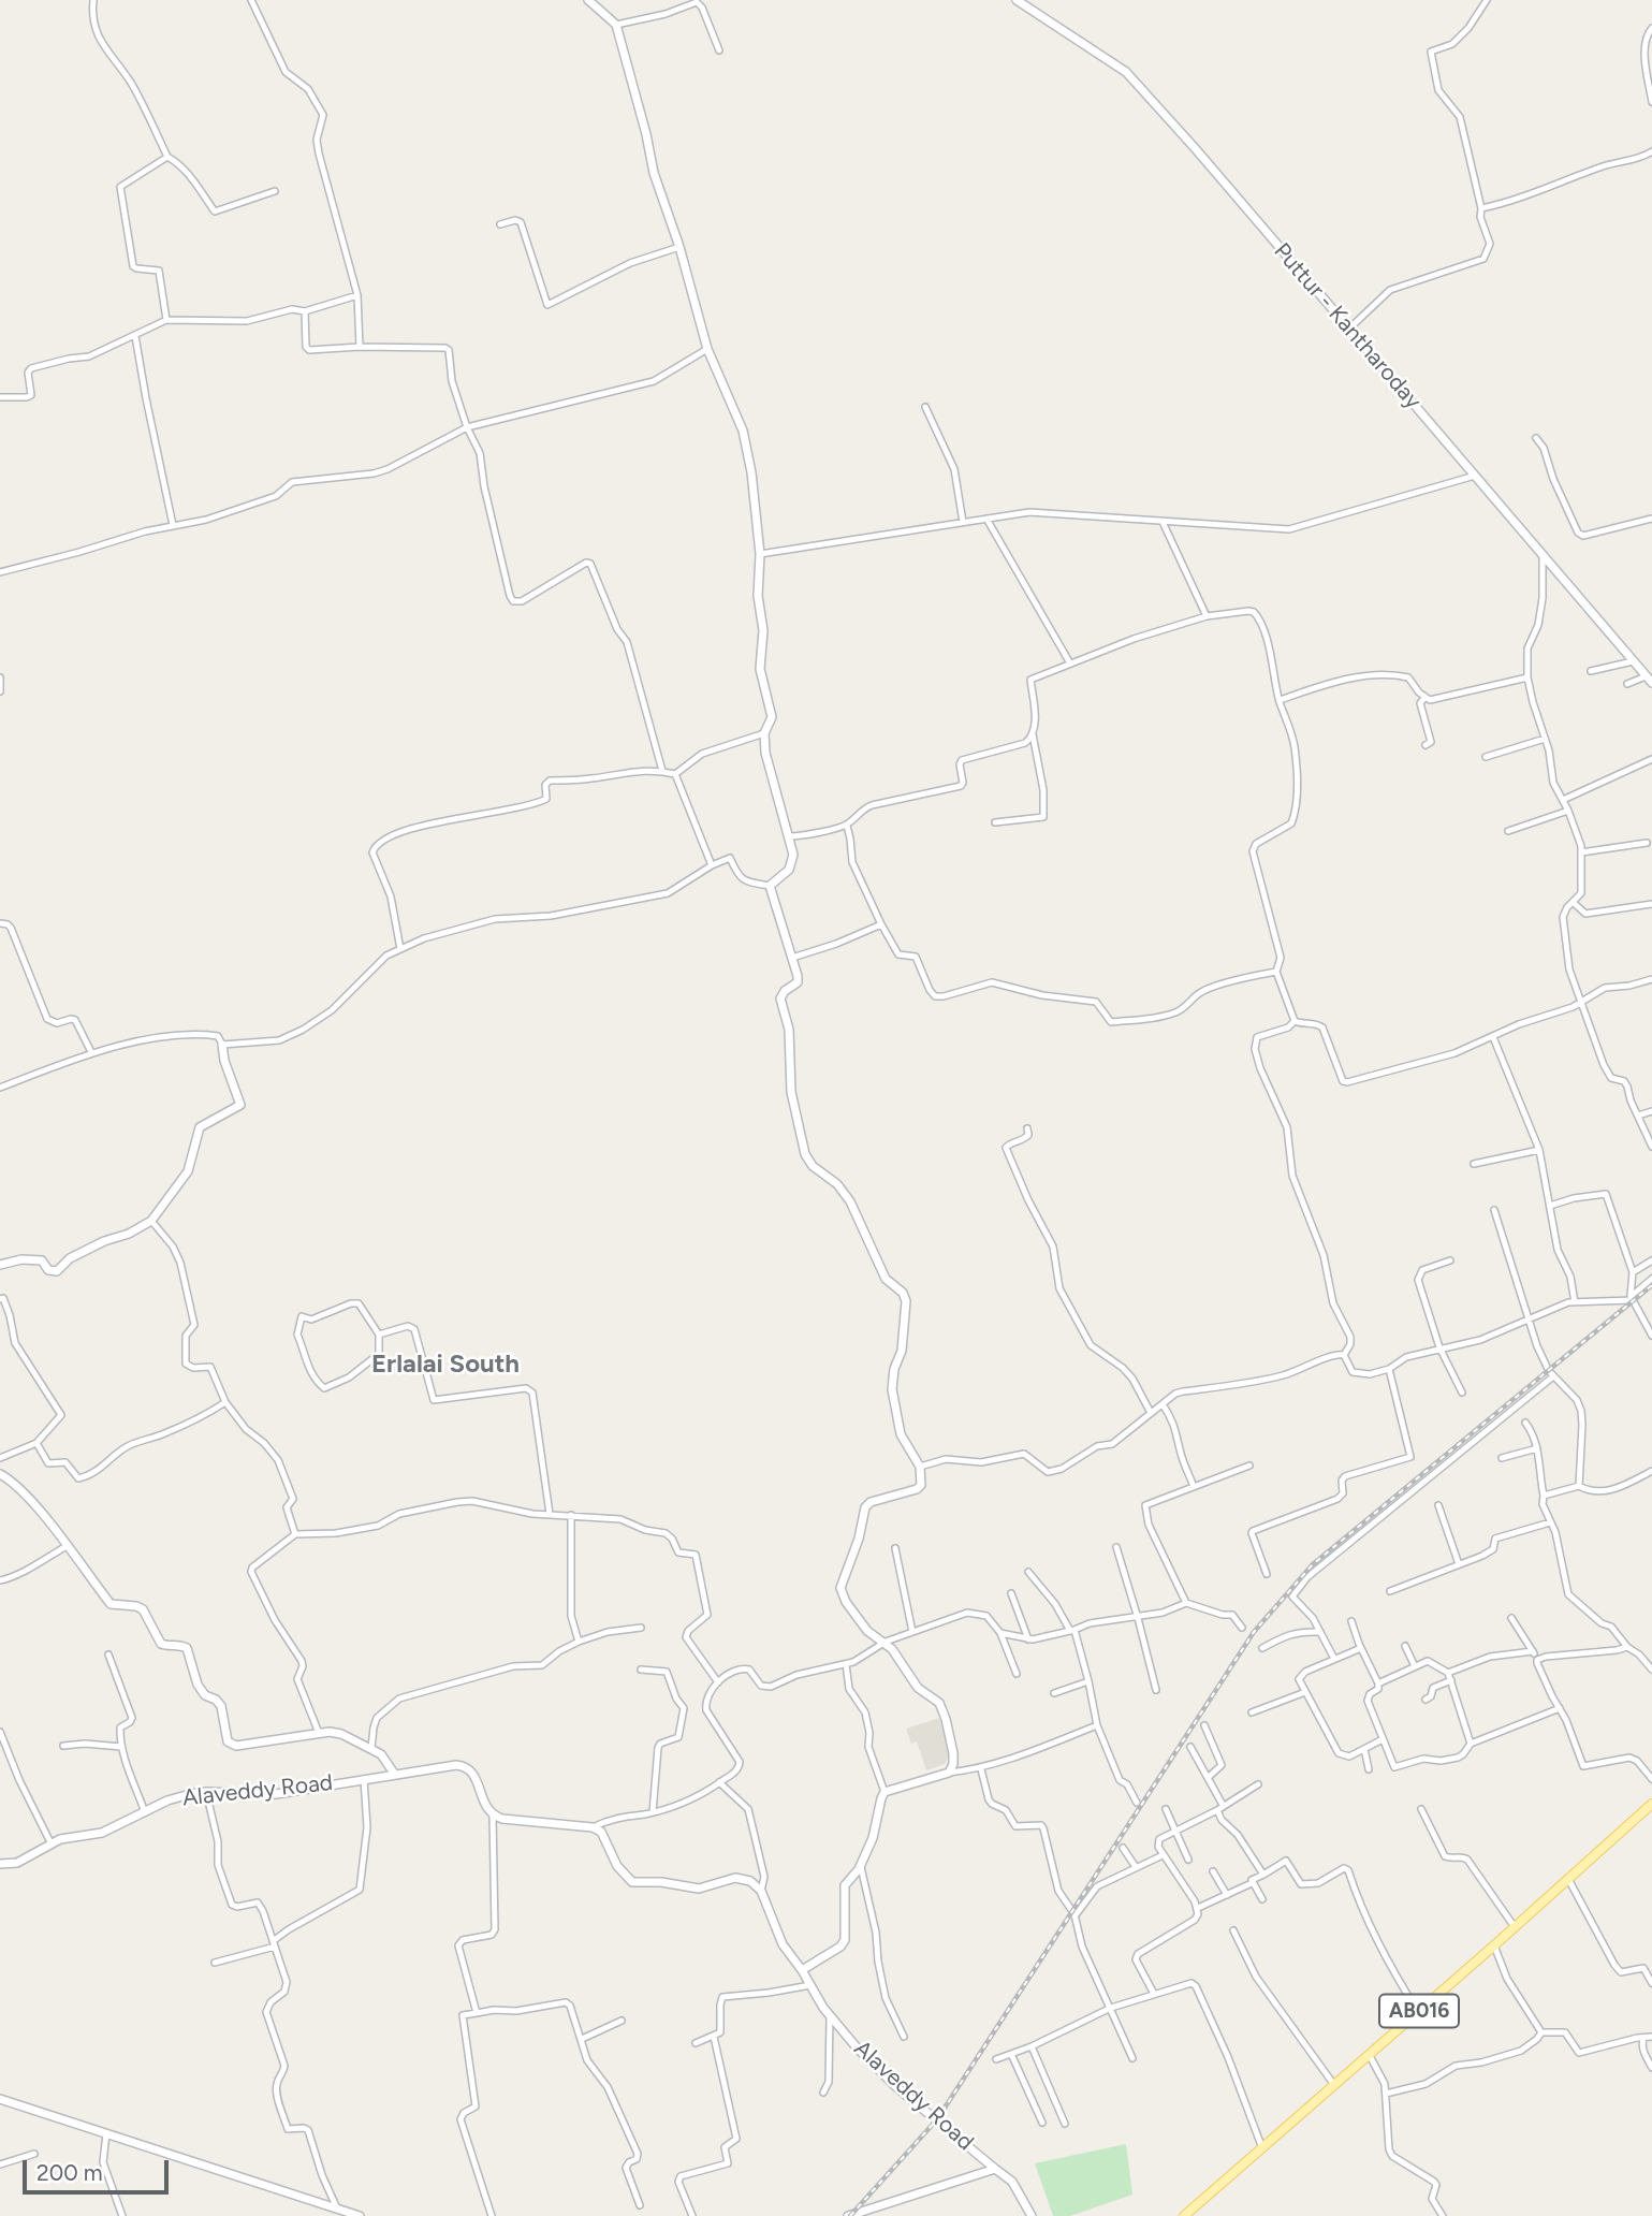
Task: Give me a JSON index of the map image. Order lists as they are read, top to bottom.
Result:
{
  "streets": {
    "main road": ["AB016"],
    "street": ["Puttur - Kantharoday", "Alaveddy Road"]
  },
  "districts": ["Erlalai South"],
  "scale_bar": "200 m"
}
